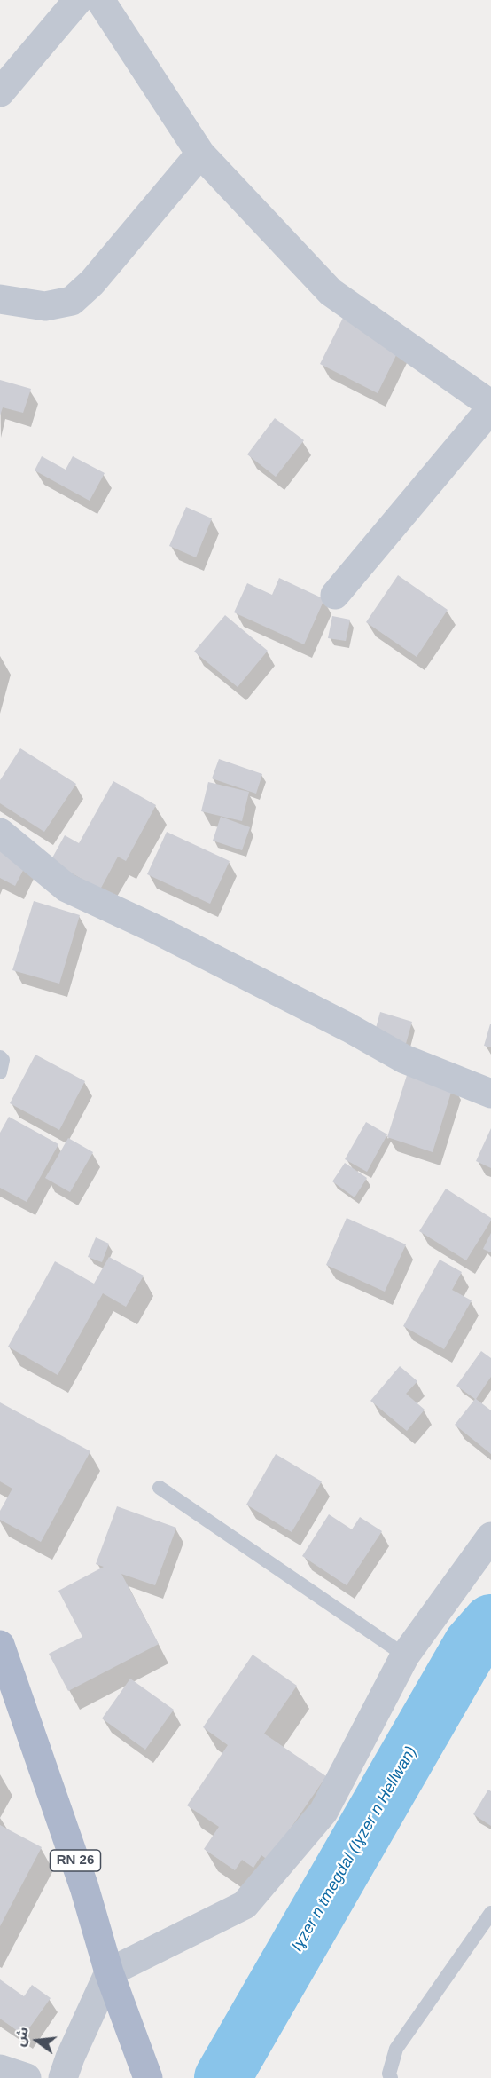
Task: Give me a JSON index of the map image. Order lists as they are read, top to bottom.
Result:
{
  "streets": {
    "main road": ["RN 26"]
  },
  "water": ["Iɣzer n tmegdal (Iɣzer n Hellwan)"],
  "north": "left"
}
